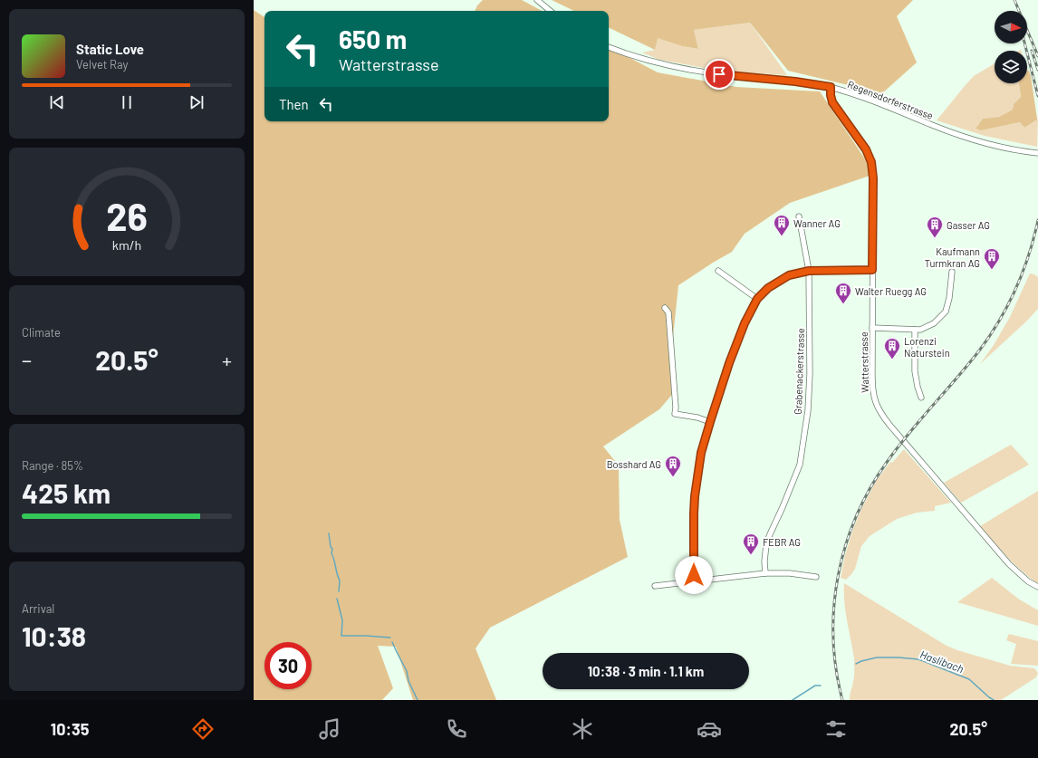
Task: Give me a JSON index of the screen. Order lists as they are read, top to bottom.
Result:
{
  "streets": {
    "street": ["Regensdorferstrasse", "Watterstrasse", "Grabenackerstrasse"]
  },
  "crossings": [
    ["Regensdorferstrasse", "Watterstrasse"]
  ],
  "water": ["Haslibach"],
  "places": {
    "building": [
      "Wanner AG",
      "Gasser AG",
      "Kaufmann Turmkran AG",
      "Walter Ruegg AG",
      "Lorenzi Naturstein",
      "Bosshard AG",
      "FEBR AG"
    ]
  },
  "north": "right",
  "page": {
    "turn": ["650 m", "Watterstrasse"],
    "song": ["Static Love", "Velvet Ray"],
    "then": "Then",
    "tile": [
      "Climate",
      ["Range · 85%", "425 km"],
      ["Arrival", "10:38"]
    ],
    "heat": ["−", "20.5°", "+"],
    "limit": "30",
    "trip": "10:38 · 3 min · 1.1 km",
    "tabs": ["10:35", "20.5°"],
    "gauge": ["26", "km/h"]
  }
}
